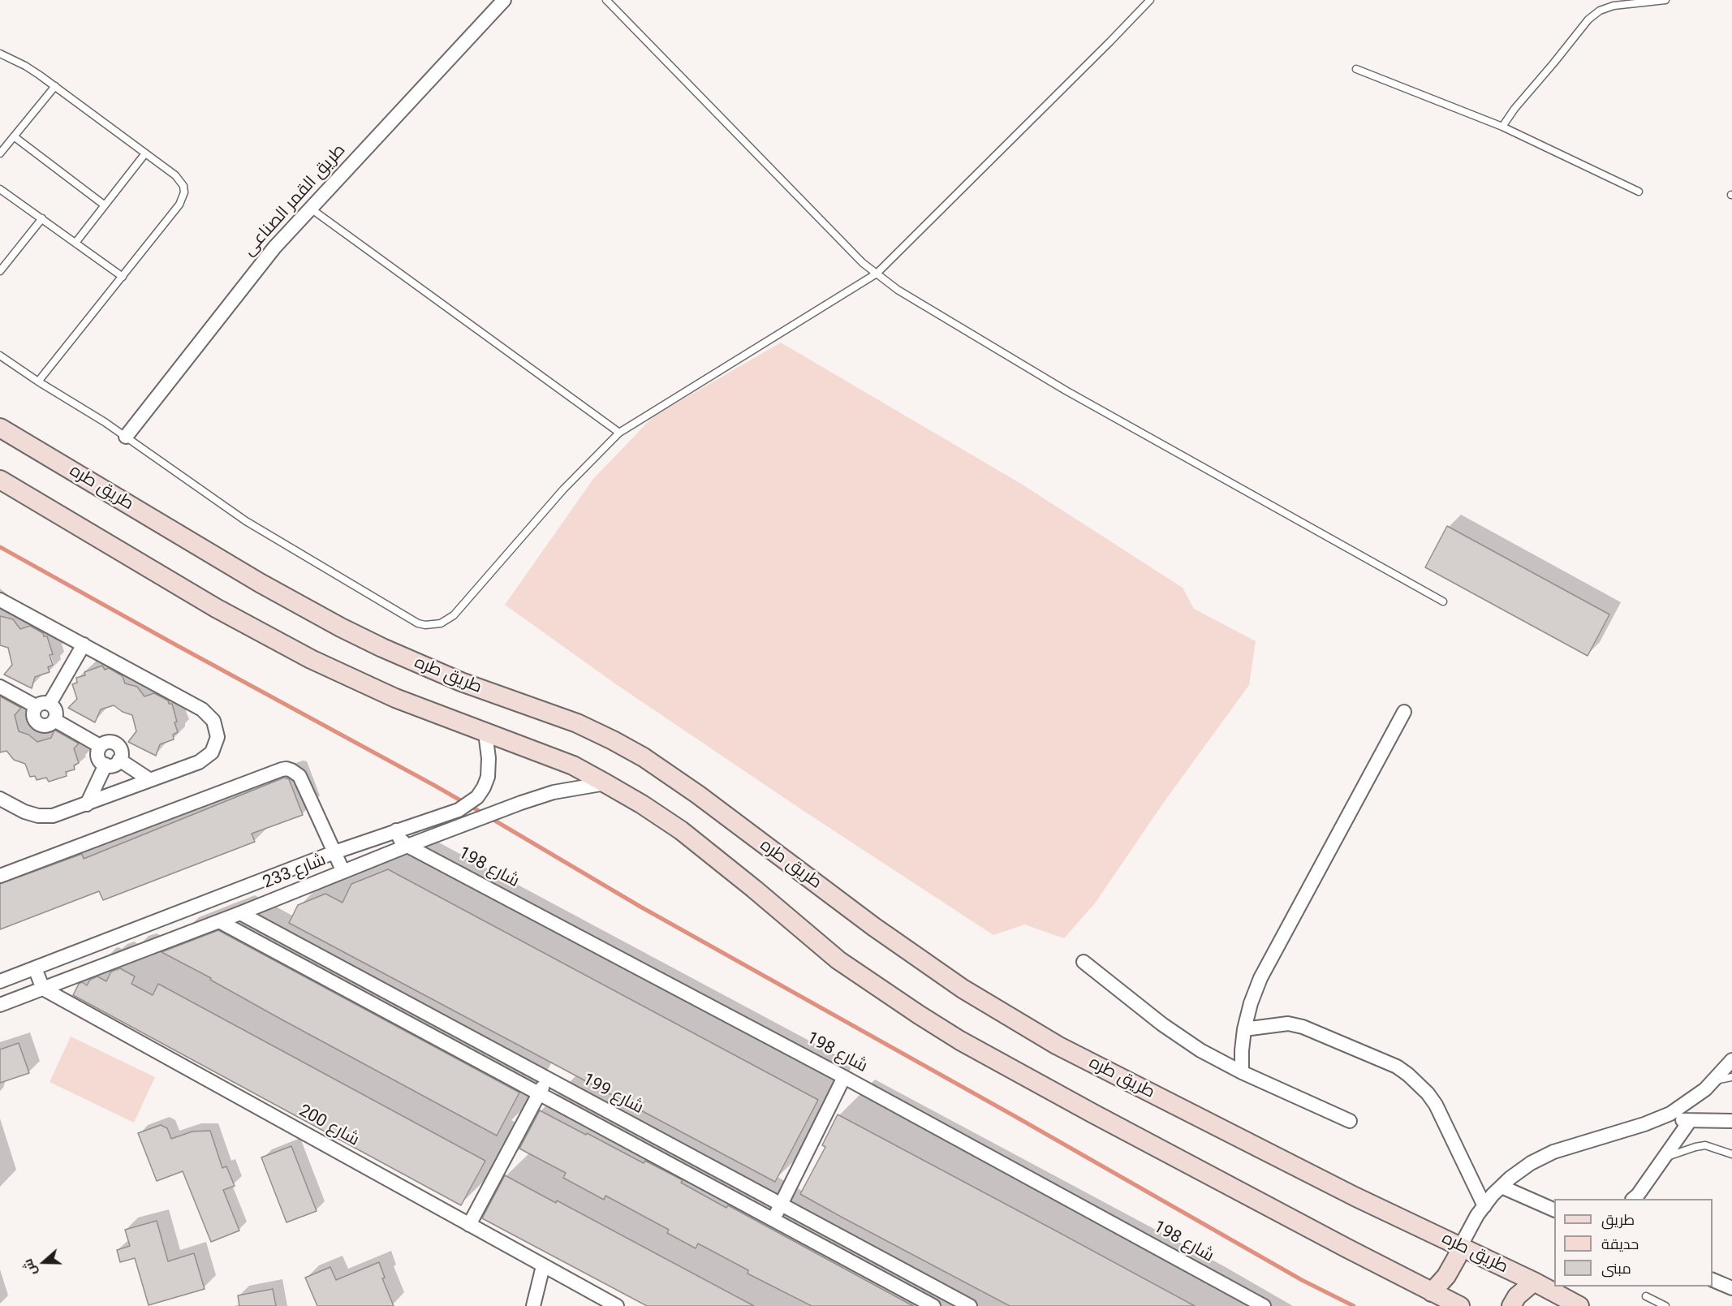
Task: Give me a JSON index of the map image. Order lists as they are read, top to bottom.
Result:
{
  "streets": {
    "main road": ["طريق طره"],
    "street": [
      "طريق القمر الصناعى",
      "شارع 198",
      "شارع 233",
      "شارع 199",
      "شارع 200"
    ]
  },
  "crossings": [
    ["شارع 198", "شارع 233"],
    ["شارع 233", "شارع 199"],
    ["شارع 233", "شارع 200"]
  ],
  "legend": ["طريق", "حديقة", "مبنى"],
  "north": "left"
}
